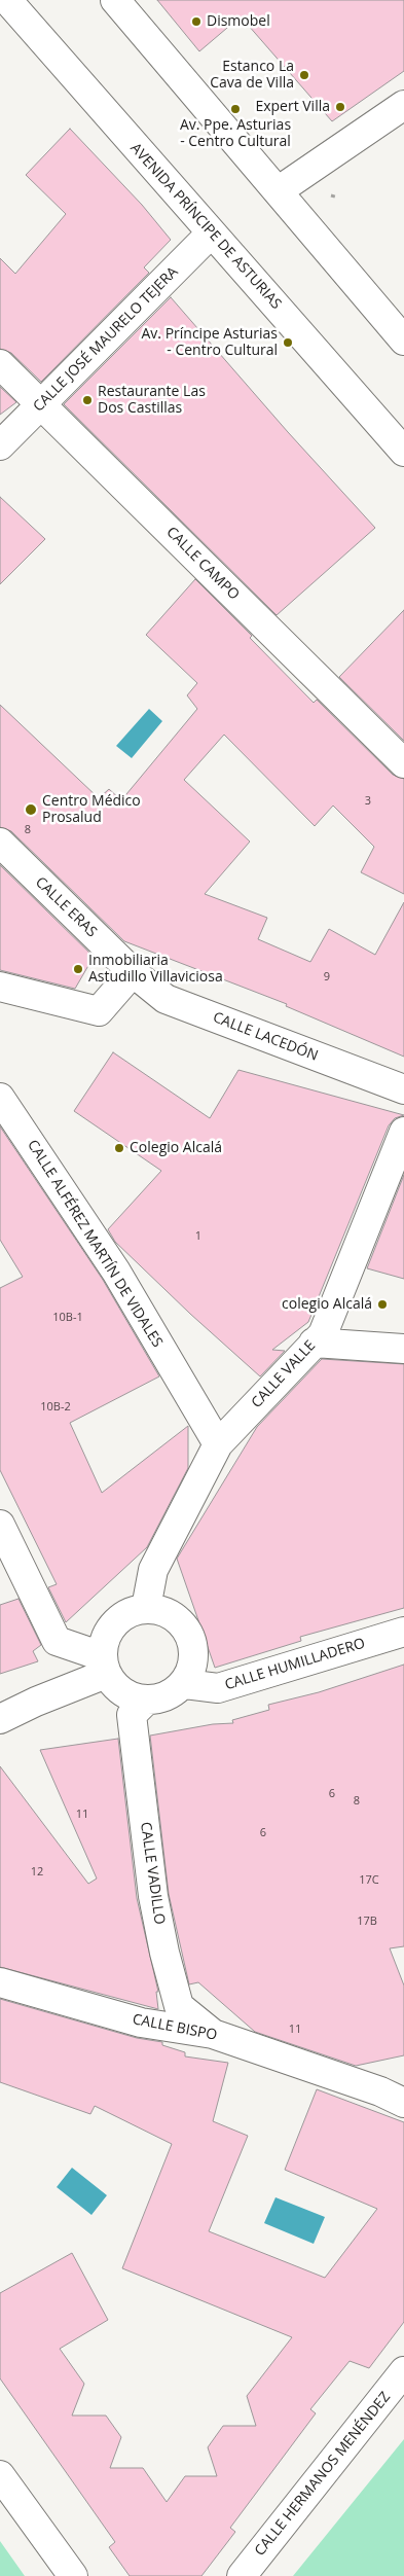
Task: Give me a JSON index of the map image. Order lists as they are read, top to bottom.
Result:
{
  "streets": {
    "street": [
      "AVENIDA PRÍNCIPE DE ASTURIAS",
      "CALLE JOSÉ MAURELO TEJERA",
      "CALLE CAMPO",
      "CALLE ERAS",
      "CALLE LACEDÓN",
      "CALLE ALFÉREZ MARTÍN DE VIDALES",
      "CALLE VALLE",
      "CALLE HUMILLADERO",
      "CALLE VADILLO",
      "CALLE BISPO",
      "CALLE HERMANOS MENÉNDEZ"
    ]
  },
  "crossings": [
    ["AVENIDA PRÍNCIPE DE ASTURIAS", "CALLE JOSÉ MAURELO TEJERA"],
    ["CALLE JOSÉ MAURELO TEJERA", "CALLE CAMPO"],
    ["CALLE ERAS", "CALLE LACEDÓN"],
    ["CALLE ALFÉREZ MARTÍN DE VIDALES", "CALLE VALLE"],
    ["CALLE VALLE", "CALLE HUMILLADERO"],
    ["CALLE VALLE", "CALLE VADILLO"],
    ["CALLE HUMILLADERO", "CALLE VADILLO"],
    ["CALLE VADILLO", "CALLE BISPO"]
  ],
  "places": [
    "Dismobel",
    "Estanco La Cava de Villa",
    "Expert Villa",
    "Av. Ppe. Asturias - Centro Cultural",
    "Av. Príncipe Asturias - Centro Cultural",
    "Restaurante Las Dos Castillas",
    "Centro Médico Prosalud",
    "Inmobiliaria Astudillo Villaviciosa",
    "Colegio Alcalá",
    "colegio Alcalá"
  ],
  "house_numbers": [
    "3",
    "8",
    "9",
    "1",
    "10B-1",
    "10B-2",
    "6",
    "8",
    "11",
    "6",
    "12",
    "17C",
    "17B",
    "11"
  ]
}
